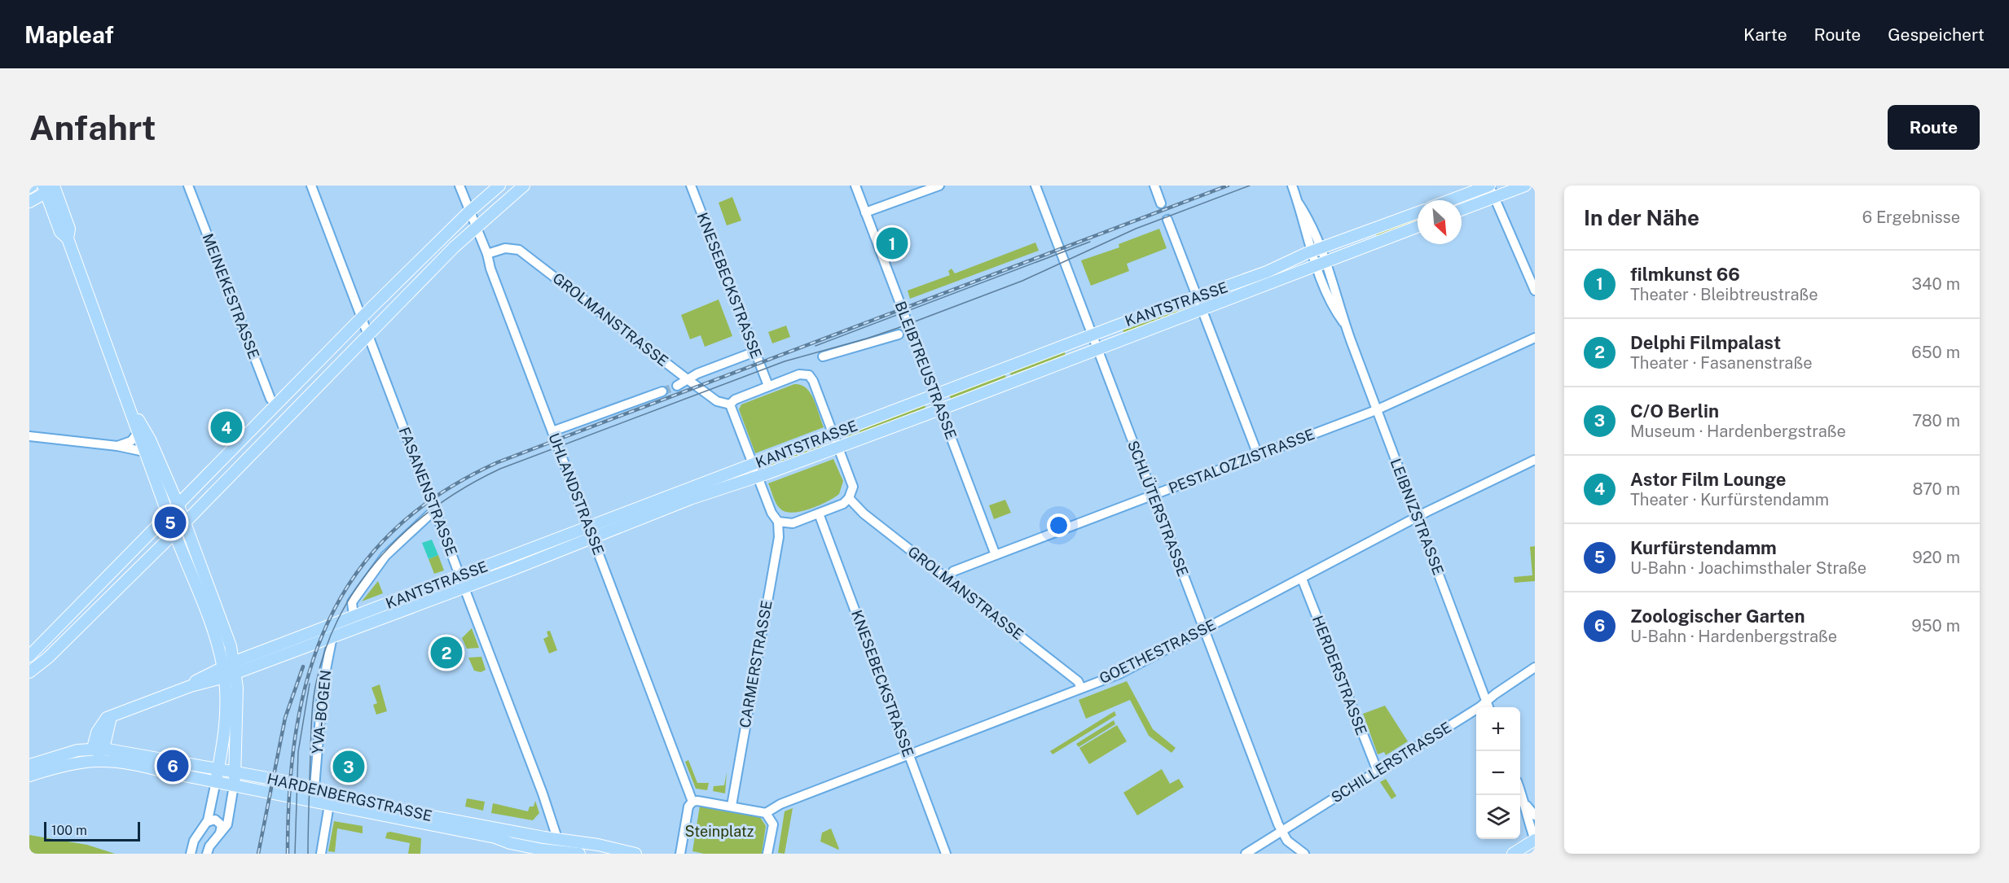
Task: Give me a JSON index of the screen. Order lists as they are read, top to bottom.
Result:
{
  "streets": {
    "main road": ["KANTSTRASSE", "HARDENBERGSTRASSE"],
    "street": [
      "KNESEBECKSTRASSE",
      "MEINEKESTRASSE",
      "GROLMANSTRASSE",
      "BLEIBTREUSTRASSE",
      "PESTALOZZISTRASSE",
      "FASANENSTRASSE",
      "UHLANDSTRASSE",
      "SCHLÜTERSTRASSE",
      "LEIBNIZSTRASSE",
      "GOETHESTRASSE",
      "CARMERSTRASSE",
      "HERDERSTRASSE",
      "YVA-BOGEN",
      "SCHILLERSTRASSE"
    ]
  },
  "crossings": [
    ["KNESEBECKSTRASSE", "GOETHESTRASSE"],
    ["KANTSTRASSE", "BLEIBTREUSTRASSE"],
    ["KANTSTRASSE", "FASANENSTRASSE"],
    ["KANTSTRASSE", "UHLANDSTRASSE"],
    ["KANTSTRASSE", "SCHLÜTERSTRASSE"],
    ["KANTSTRASSE", "LEIBNIZSTRASSE"],
    ["KANTSTRASSE", "YVA-BOGEN"],
    ["KANTSTRASSE", "HARDENBERGSTRASSE"],
    ["GROLMANSTRASSE", "PESTALOZZISTRASSE"],
    ["GROLMANSTRASSE", "UHLANDSTRASSE"],
    ["GROLMANSTRASSE", "GOETHESTRASSE"],
    ["BLEIBTREUSTRASSE", "PESTALOZZISTRASSE"],
    ["PESTALOZZISTRASSE", "SCHLÜTERSTRASSE"],
    ["PESTALOZZISTRASSE", "LEIBNIZSTRASSE"],
    ["FASANENSTRASSE", "HARDENBERGSTRASSE"],
    ["SCHLÜTERSTRASSE", "GOETHESTRASSE"],
    ["SCHLÜTERSTRASSE", "SCHILLERSTRASSE"],
    ["LEIBNIZSTRASSE", "GOETHESTRASSE"],
    ["LEIBNIZSTRASSE", "SCHILLERSTRASSE"],
    ["GOETHESTRASSE", "HERDERSTRASSE"],
    ["HERDERSTRASSE", "SCHILLERSTRASSE"],
    ["YVA-BOGEN", "HARDENBERGSTRASSE"]
  ],
  "parks": ["Steinplatz"],
  "scale_bar": "100 m",
  "north": "bottom right",
  "page": {
    "header": "Mapleaf",
    "nav": ["Karte", "Route", "Gespeichert"],
    "buttons": "Route",
    "title": "Anfahrt",
    "heading": ["In der Nähe", "6 Ergebnisse"],
    "pins": [
      "1",
      "4",
      "5",
      "2",
      "6",
      "3"
    ],
    "list": [
      {
        "mark": "1",
        "name": "filmkunst 66",
        "note": "Theater · Bleibtreustraße",
        "value": "340 m"
      },
      {
        "mark": "2",
        "name": "Delphi Filmpalast",
        "note": "Theater · Fasanenstraße",
        "value": "650 m"
      },
      {
        "mark": "3",
        "name": "C/O Berlin",
        "note": "Museum · Hardenbergstraße",
        "value": "780 m"
      },
      {
        "mark": "4",
        "name": "Astor Film Lounge",
        "note": "Theater · Kurfürstendamm",
        "value": "870 m"
      },
      {
        "mark": "5",
        "name": "Kurfürstendamm",
        "note": "U-Bahn · Joachimsthaler Straße",
        "value": "920 m"
      },
      {
        "mark": "6",
        "name": "Zoologischer Garten",
        "note": "U-Bahn · Hardenbergstraße",
        "value": "950 m"
      }
    ],
    "map_buttons": ["+", "−"],
    "scale": "100 m"
  }
}
